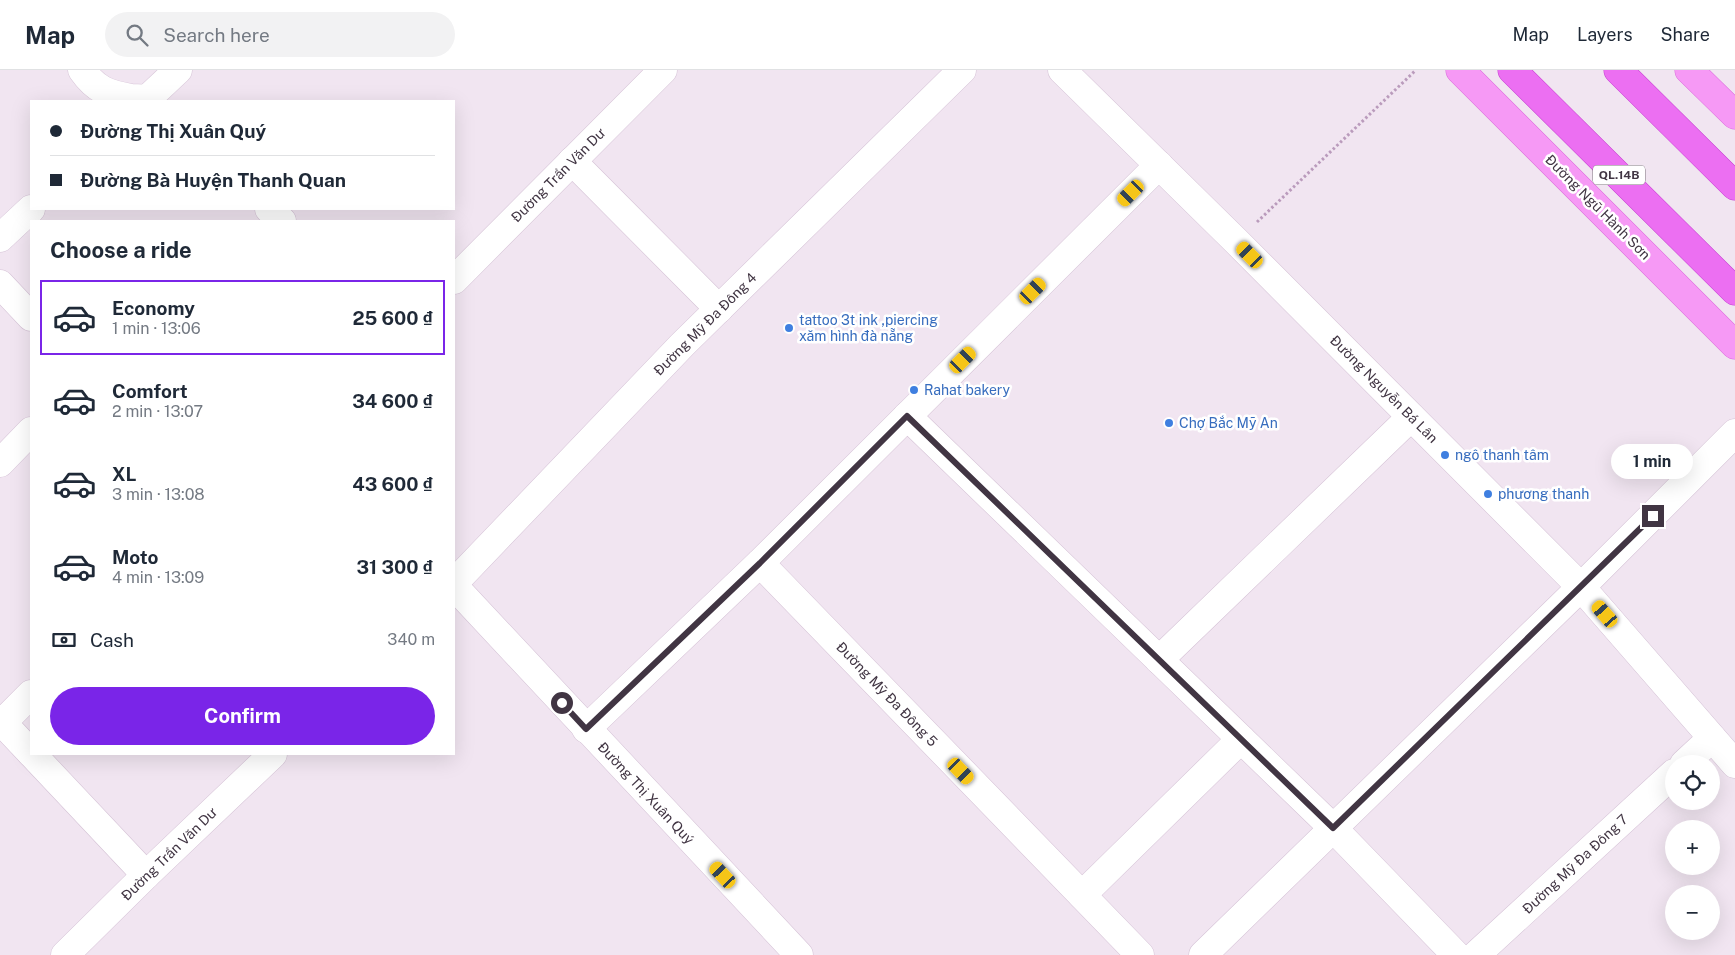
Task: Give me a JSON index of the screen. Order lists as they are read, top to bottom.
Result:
{
  "streets": {
    "highway": ["QL.14B"],
    "main road": ["Đường Ngũ Hành Sơn"],
    "street": [
      "Đường Trần Văn Dư",
      "Đường Mỹ Đa Đông 4",
      "Đường Nguyễn Bá Lân",
      "Đường Mỹ Đa Đông 5",
      "Đường Thị Xuân Quý",
      "Đường Mỹ Đa Đông 7"
    ]
  },
  "places": [
    "tattoo 3t ink ,piercing xăm hình đà nẵng",
    "Rahat bakery",
    "Chợ Bắc Mỹ An",
    "ngô thanh tâm",
    "phương thanh"
  ],
  "page": {
    "header": "Map",
    "search": "Search here",
    "nav": ["Map", "Layers", "Share"],
    "banner": ["Đường Thị Xuân Quý", "Đường Bà Huyện Thanh Quan"],
    "heading": "Choose a ride",
    "list": [
      {
        "name": "Economy",
        "note": "1 min · 13:06",
        "value": "25 600 ₫"
      },
      {
        "name": "Comfort",
        "note": "2 min · 13:07",
        "value": "34 600 ₫"
      },
      {
        "name": "XL",
        "note": "3 min · 13:08",
        "value": "43 600 ₫"
      },
      {
        "name": "Moto",
        "note": "4 min · 13:09",
        "value": "31 300 ₫"
      }
    ],
    "bubble": "1 min",
    "pay": ["Cash", "340 m"],
    "buttons": "Confirm",
    "map_buttons": ["+", "−"]
  }
}
